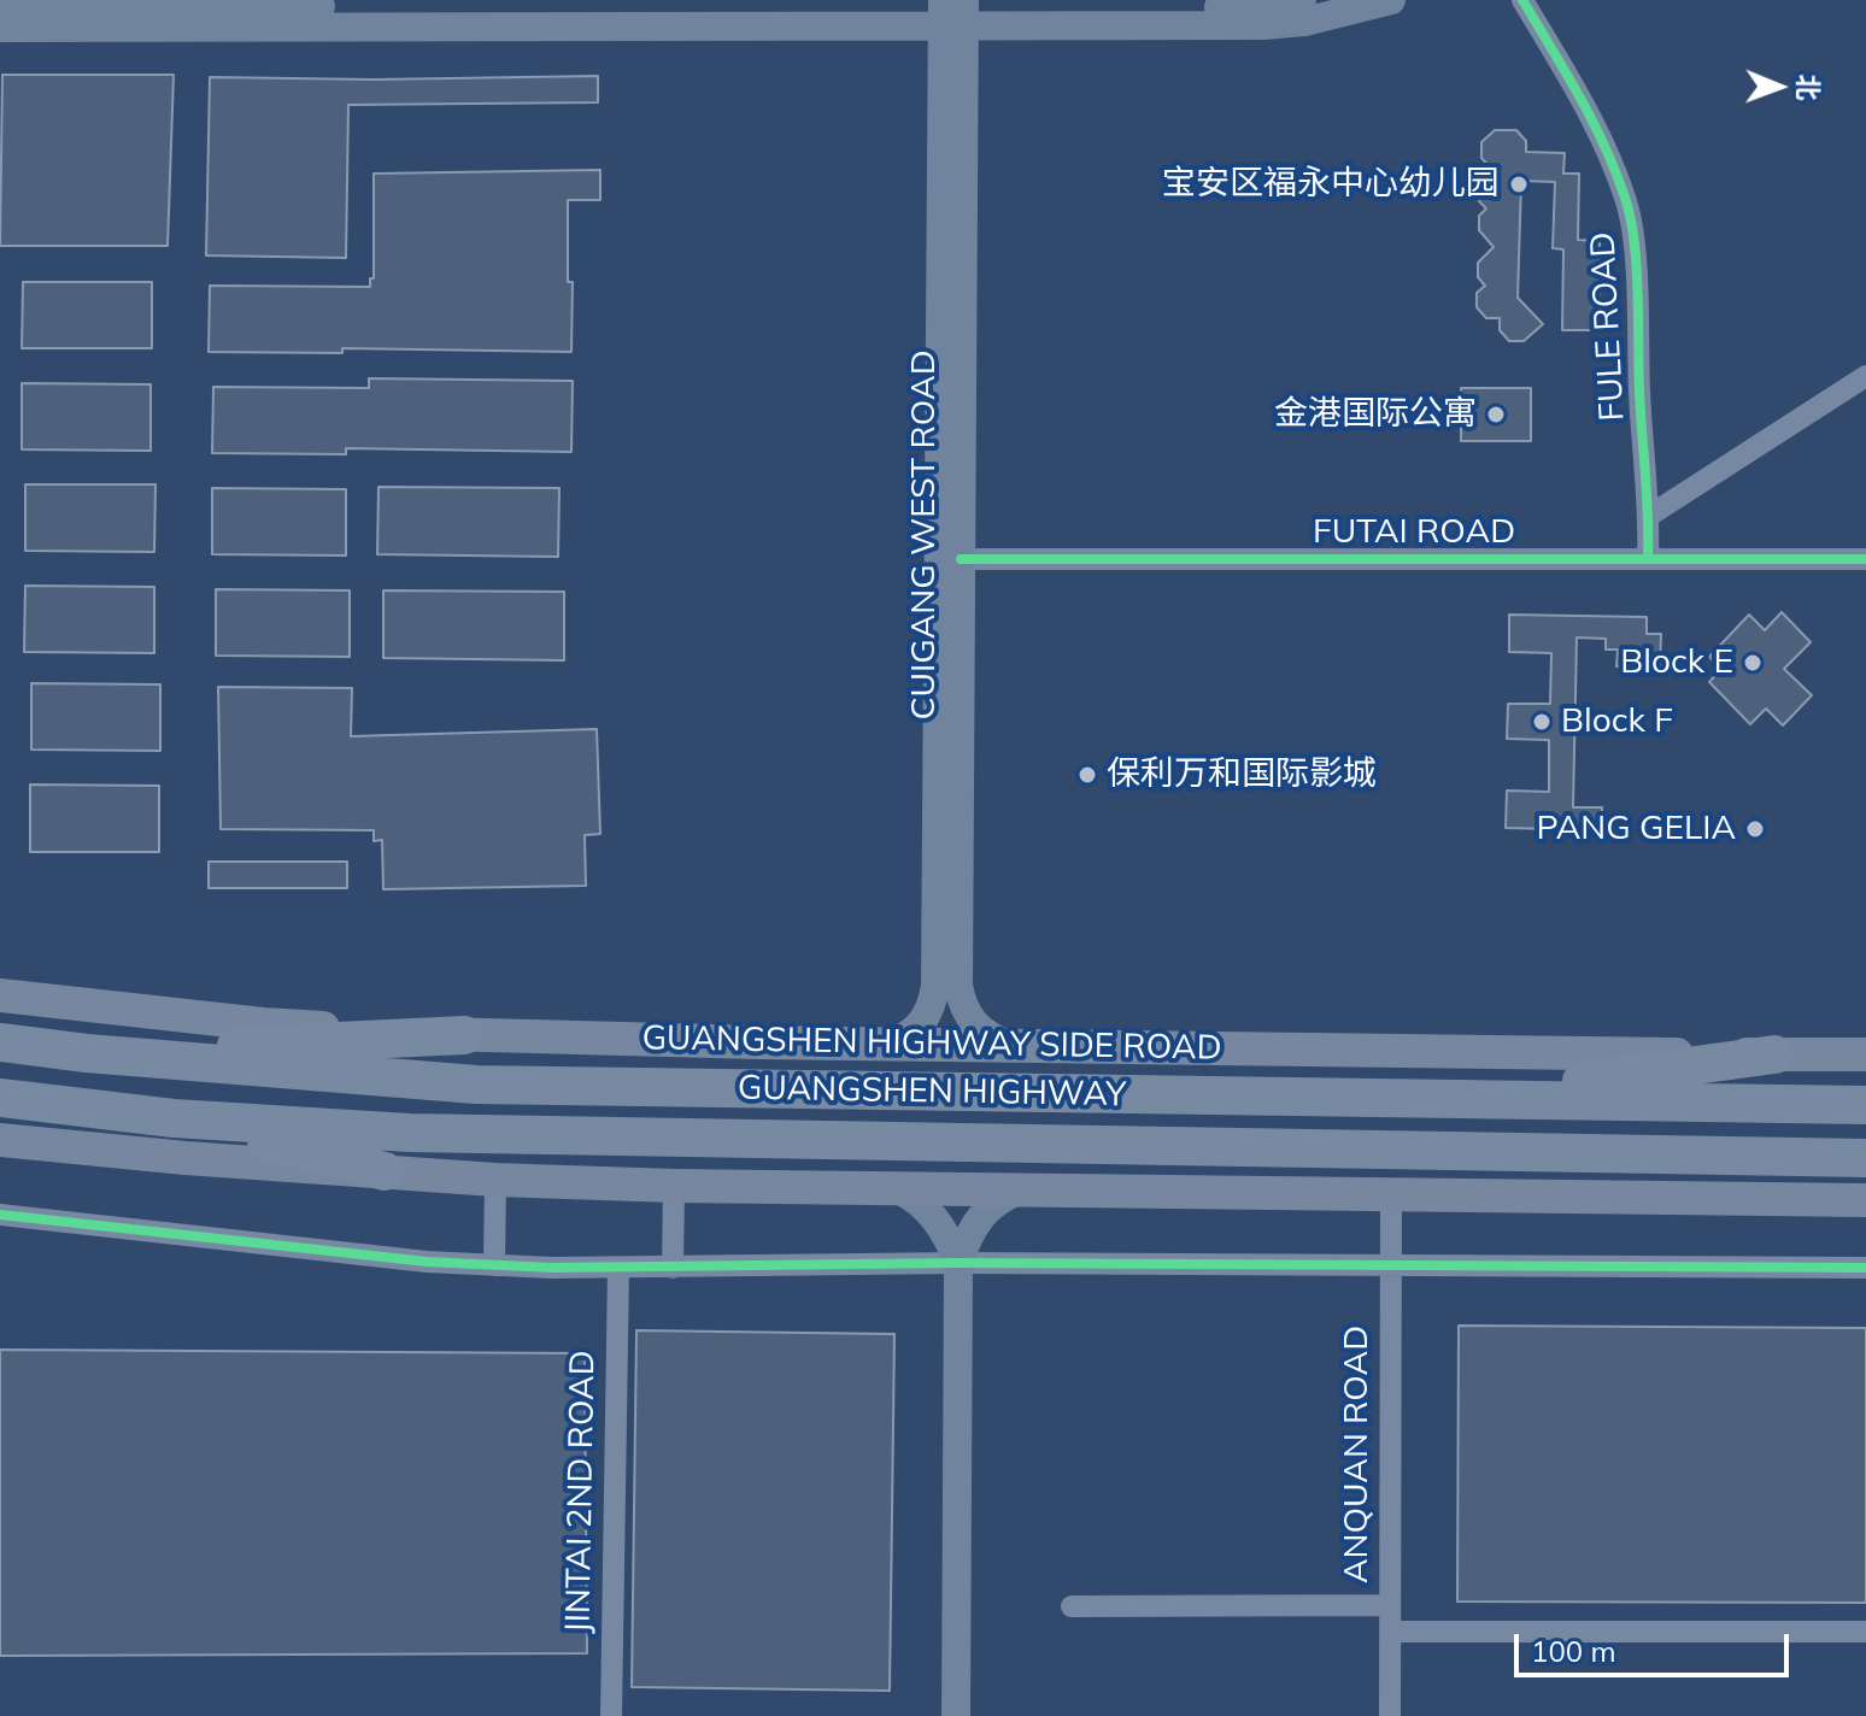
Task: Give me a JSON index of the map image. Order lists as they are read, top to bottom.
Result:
{
  "streets": {
    "highway": ["GUANGSHEN HIGHWAY"],
    "main road": ["CUIGANG WEST ROAD", "GUANGSHEN HIGHWAY SIDE ROAD"],
    "street": [
      "FULE ROAD",
      "FUTAI ROAD",
      "ANQUAN ROAD",
      "JINTAI 2ND ROAD"
    ]
  },
  "crossings": [
    ["FULE ROAD", "FUTAI ROAD"],
    ["FUTAI ROAD", "CUIGANG WEST ROAD"],
    ["CUIGANG WEST ROAD", "GUANGSHEN HIGHWAY SIDE ROAD"]
  ],
  "places": [
    "宝安区福永中心幼儿园",
    "金港国际公寓",
    "Block E",
    "Block F",
    "保利万和国际影城",
    "PANG GELIA"
  ],
  "scale_bar": "100 m",
  "north": "right"
}
